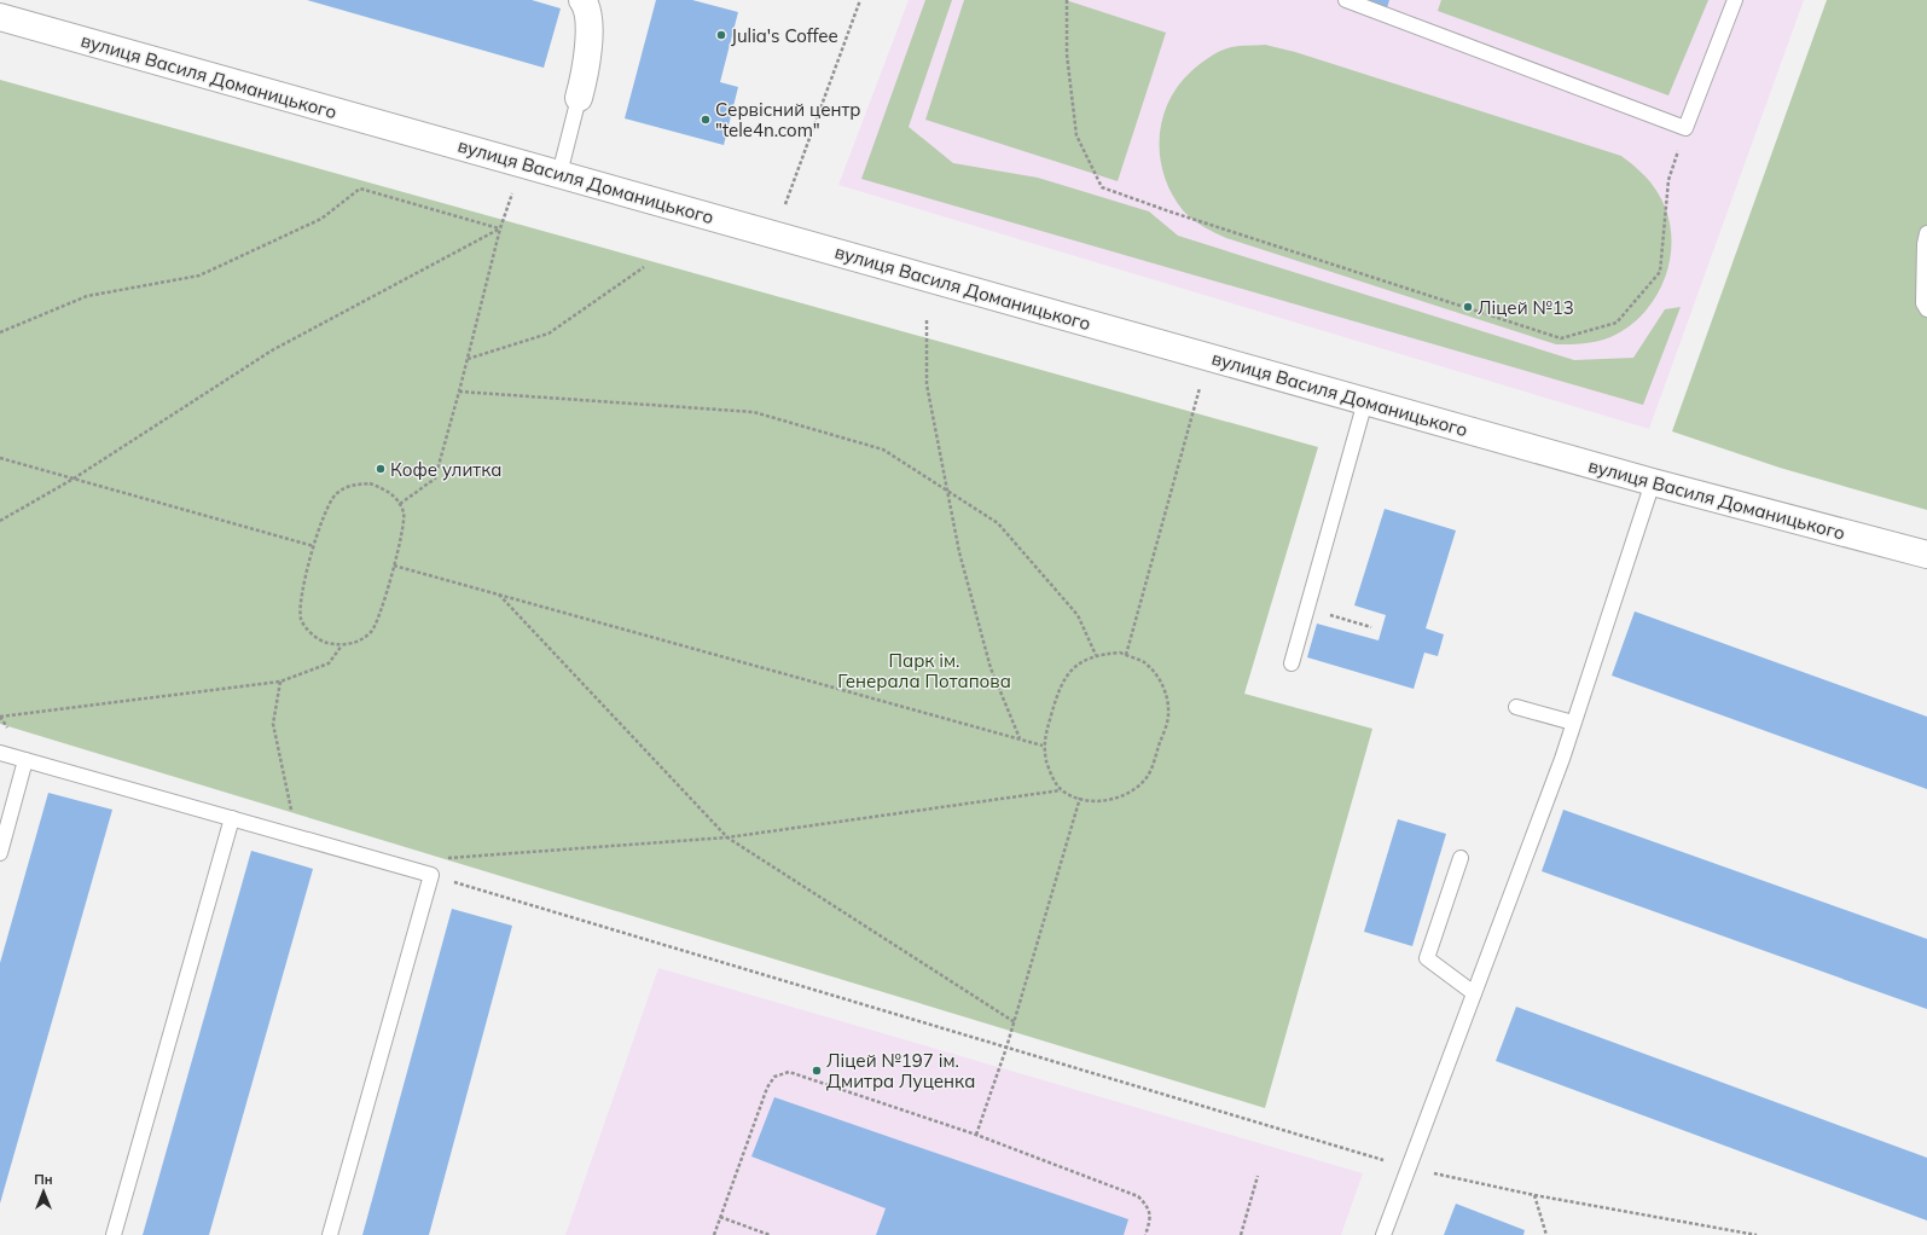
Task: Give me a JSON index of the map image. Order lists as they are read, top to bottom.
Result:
{
  "streets": {
    "street": ["вулиця Василя Доманицького"]
  },
  "parks": ["Парк ім. Генерала Потапова"],
  "places": [
    "Julia's Coffee",
    "Сервісний центр \"tele4n.com\"",
    "Ліцей №13",
    "Кофе улитка",
    "Ліцей №197 ім. Дмитра Луценка"
  ],
  "north": "top"
}
